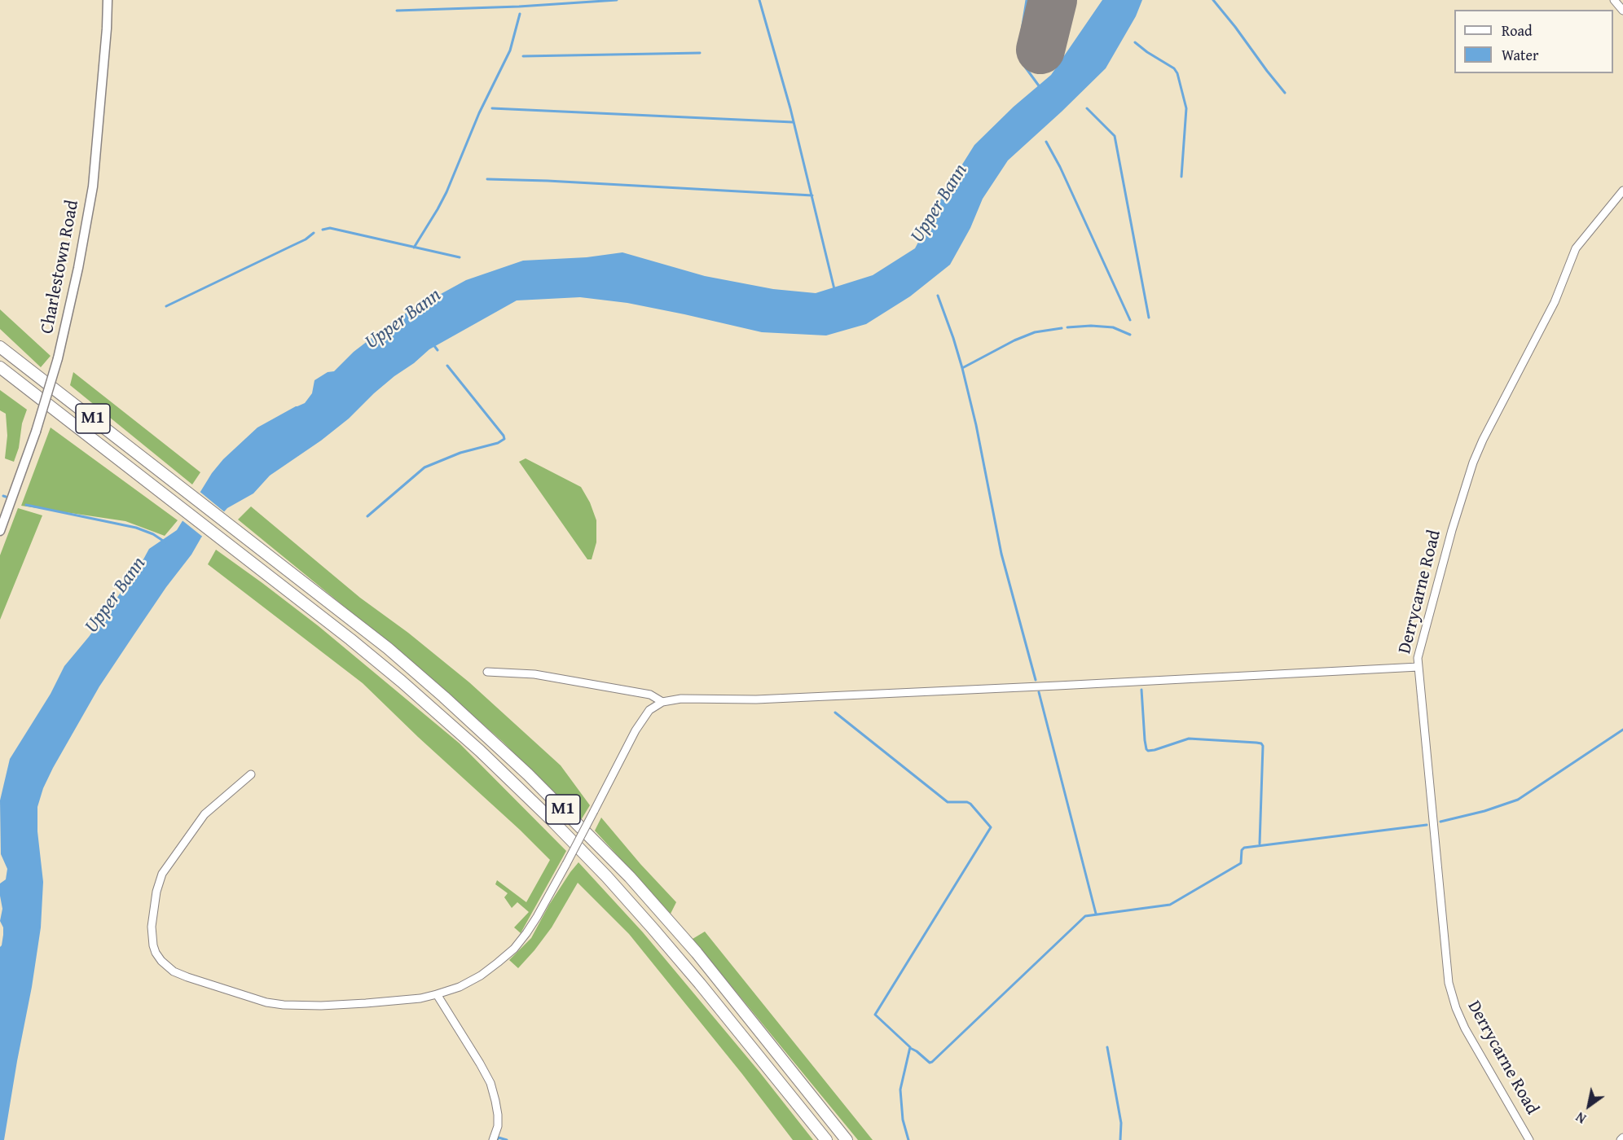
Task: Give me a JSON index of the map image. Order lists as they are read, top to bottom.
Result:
{
  "streets": {
    "highway": ["M1"],
    "main road": ["Charlestown Road"],
    "street": ["Derrycarne Road"]
  },
  "water": ["Upper Bann"],
  "legend": ["Road", "Water"],
  "north": "bottom left"
}
